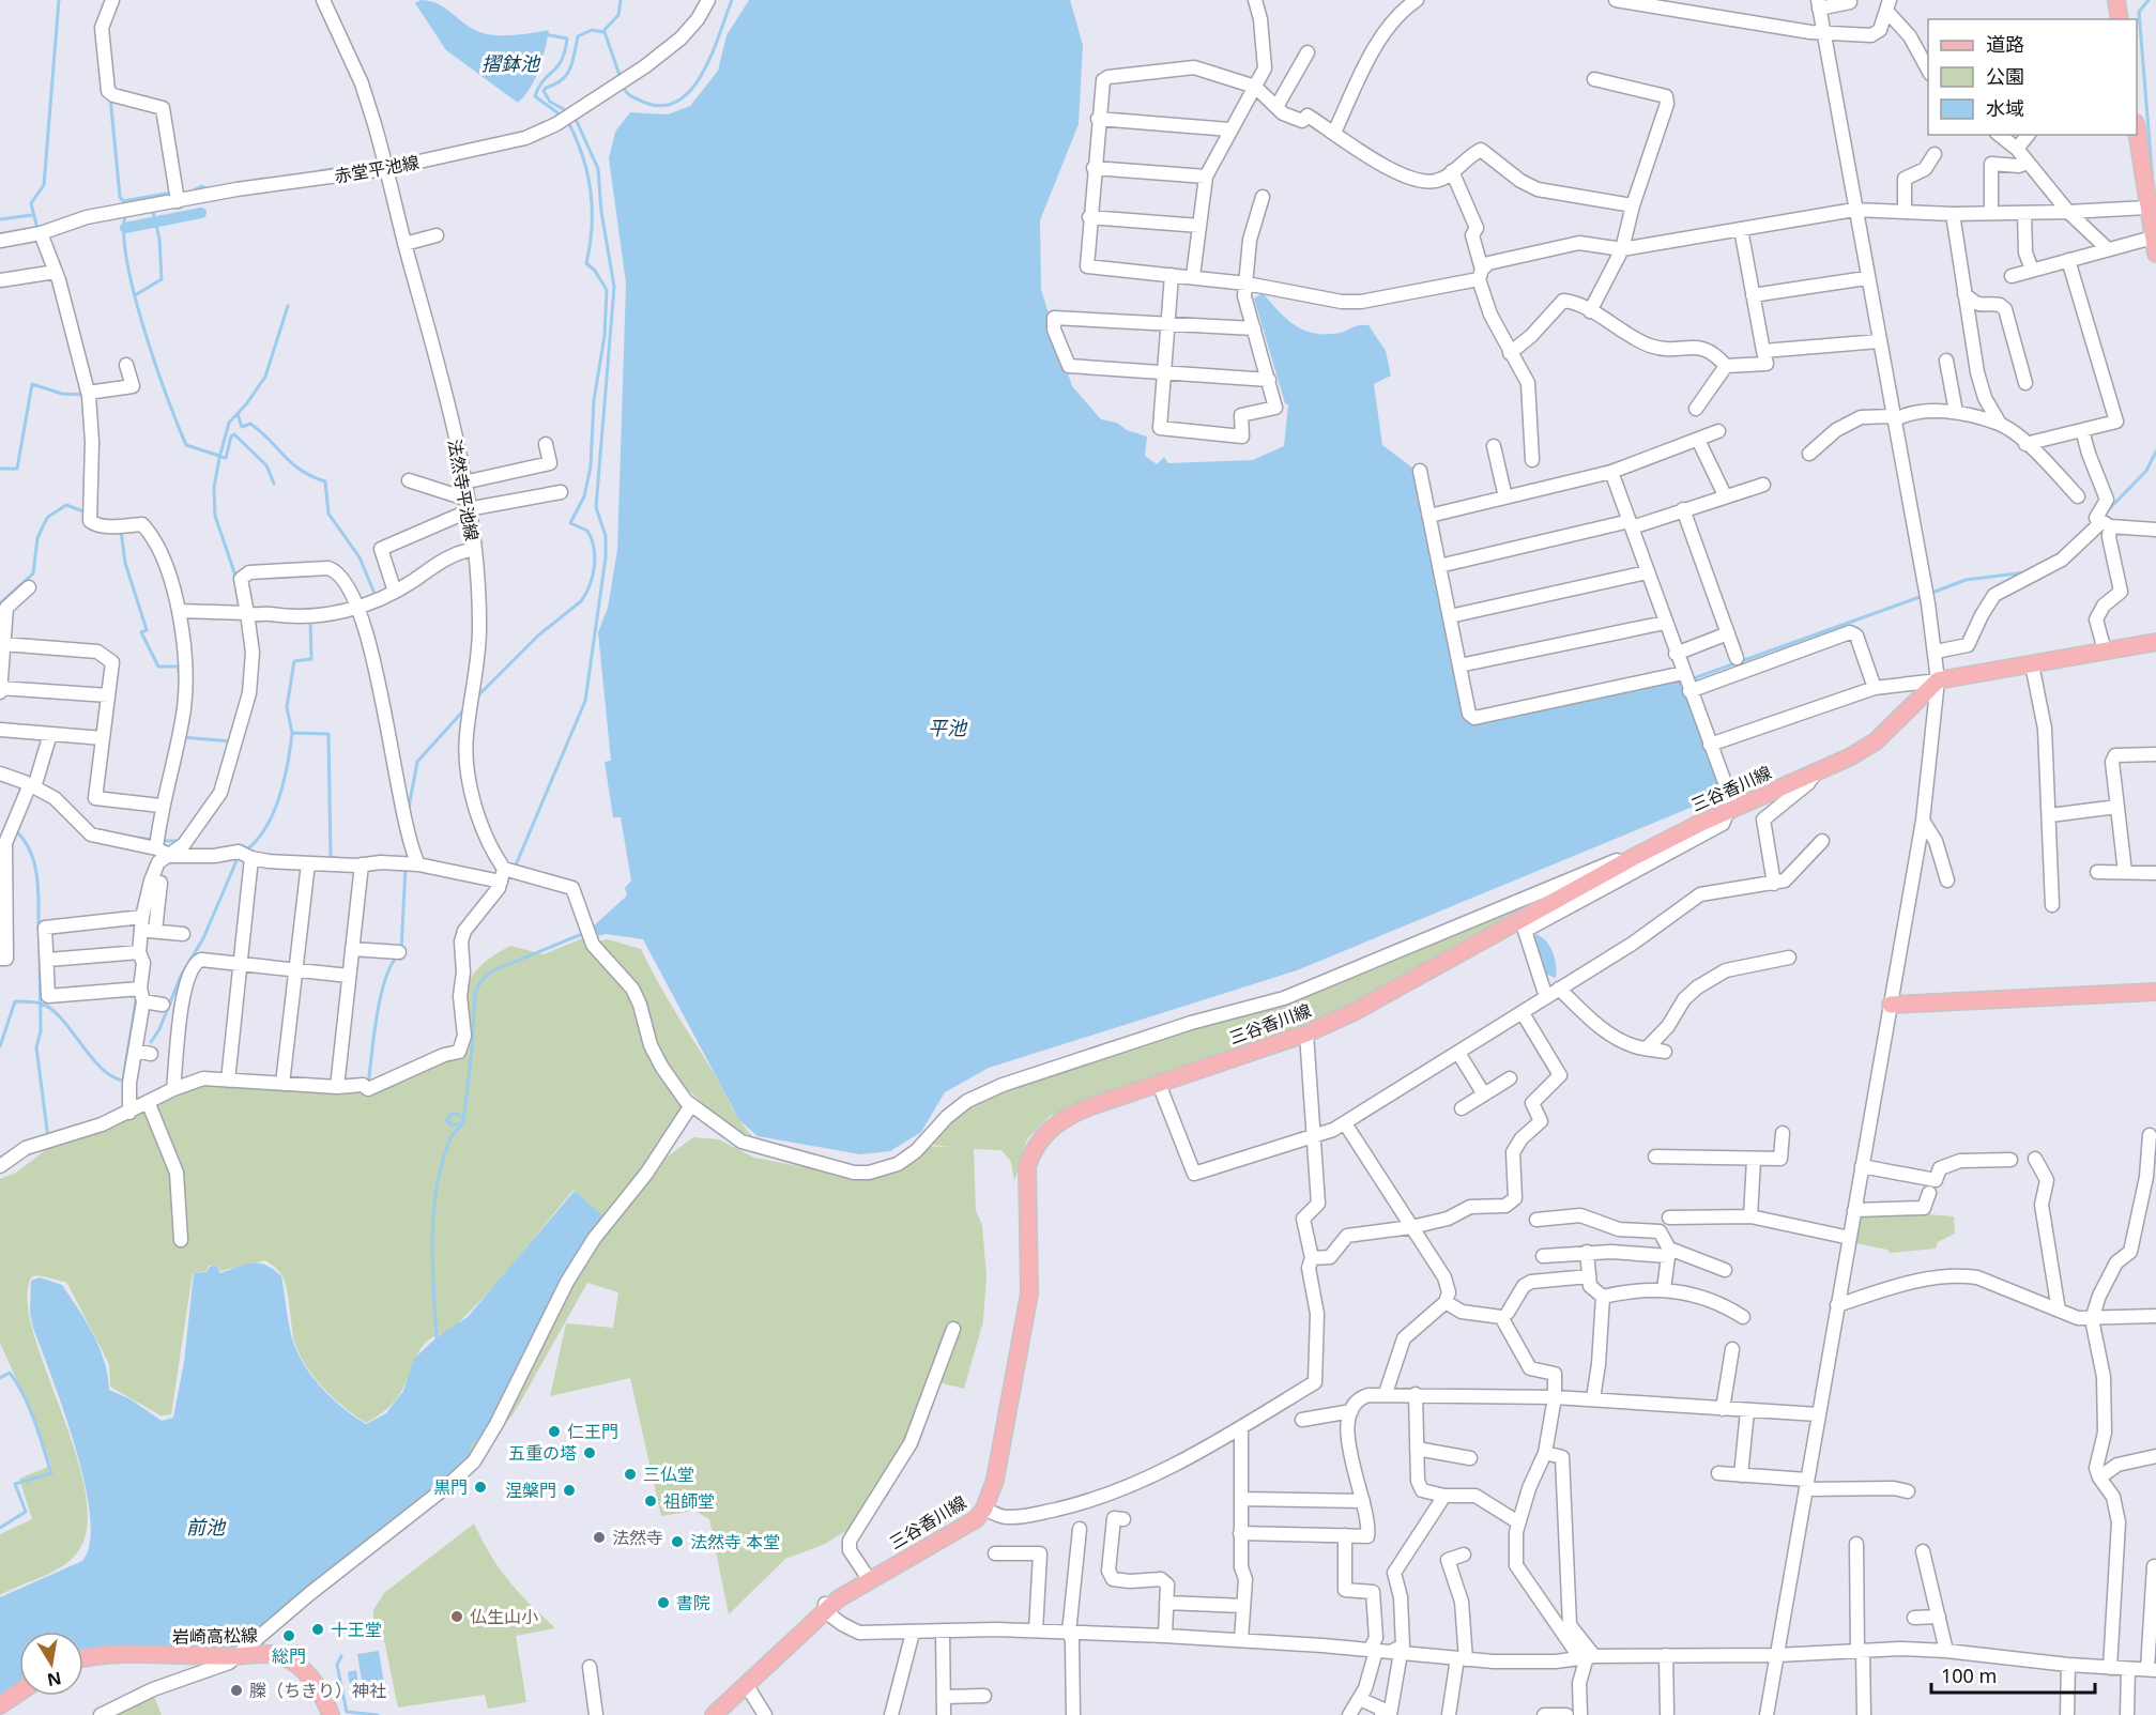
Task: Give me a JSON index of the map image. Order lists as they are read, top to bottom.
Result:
{
  "streets": {
    "main road": ["三谷香川線", "岩崎高松線"],
    "street": ["赤堂平池線", "法然寺平池線"]
  },
  "crossings": [
    ["赤堂平池線", "法然寺平池線"]
  ],
  "water": ["摺鉢池", "平池", "前池"],
  "places": [
    "仁王門",
    "五重の塔",
    "三仏堂",
    "黒門",
    "涅槃門",
    "祖師堂",
    "法然寺",
    "法然寺 本堂",
    "書院",
    "仏生山小",
    "十王堂",
    "総門",
    "榺（ちきり）神社"
  ],
  "legend": ["道路", "公園", "水域"],
  "scale_bar": "100 m",
  "north": "bottom"
}
